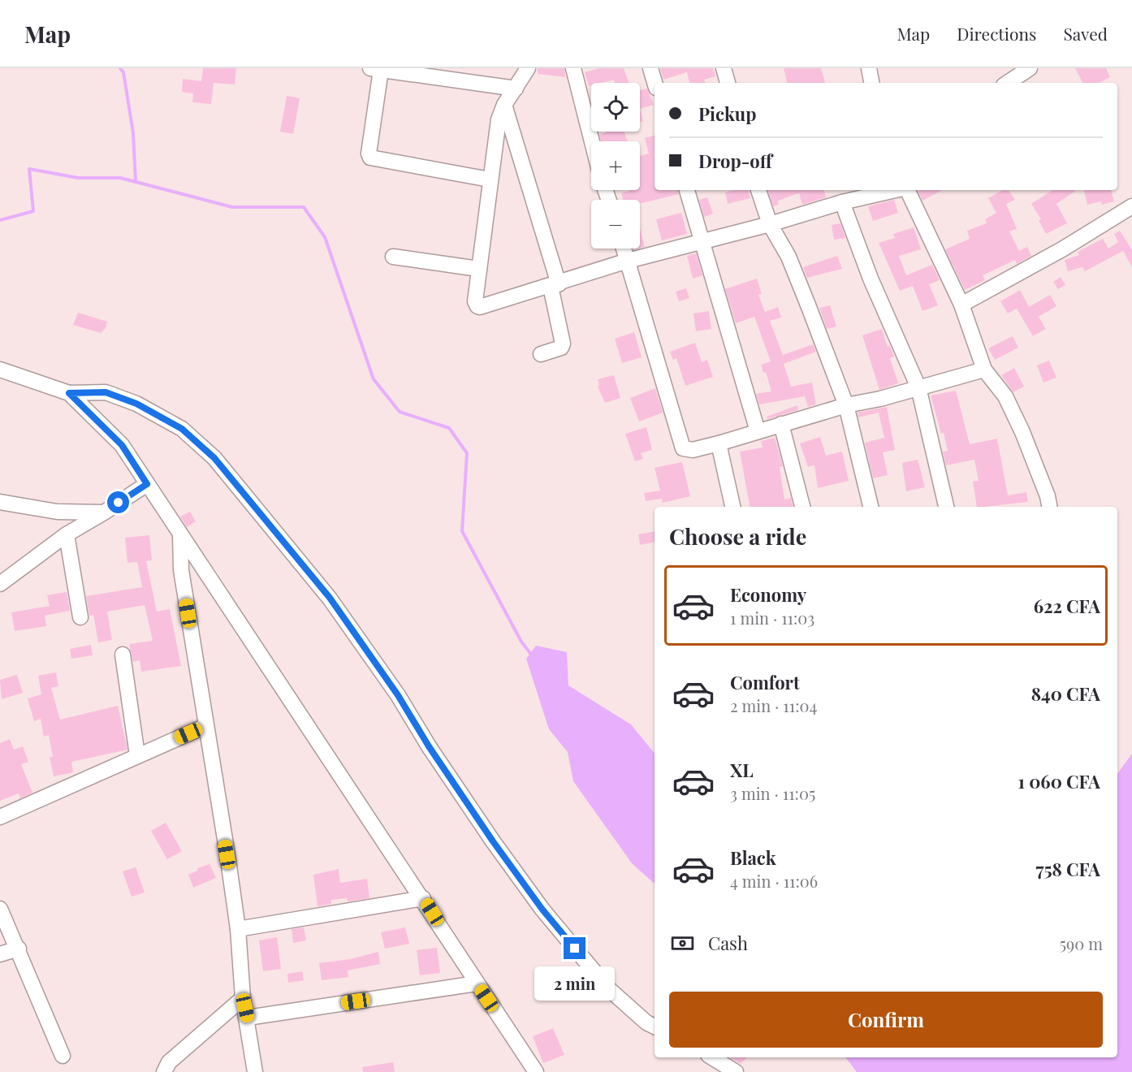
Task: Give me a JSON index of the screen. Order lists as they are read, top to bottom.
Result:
{
  "page": {
    "header": "Map",
    "nav": ["Map", "Directions", "Saved"],
    "map_buttons": ["+", "−"],
    "banner": ["Pickup", "Drop-off"],
    "heading": "Choose a ride",
    "list": [
      {
        "name": "Economy",
        "note": "1 min · 11:03",
        "value": "622 CFA"
      },
      {
        "name": "Comfort",
        "note": "2 min · 11:04",
        "value": "840 CFA"
      },
      {
        "name": "XL",
        "note": "3 min · 11:05",
        "value": "1 060 CFA"
      },
      {
        "name": "Black",
        "note": "4 min · 11:06",
        "value": "758 CFA"
      }
    ],
    "pay": ["Cash", "590 m"],
    "bubble": "2 min",
    "buttons": "Confirm"
  }
}
